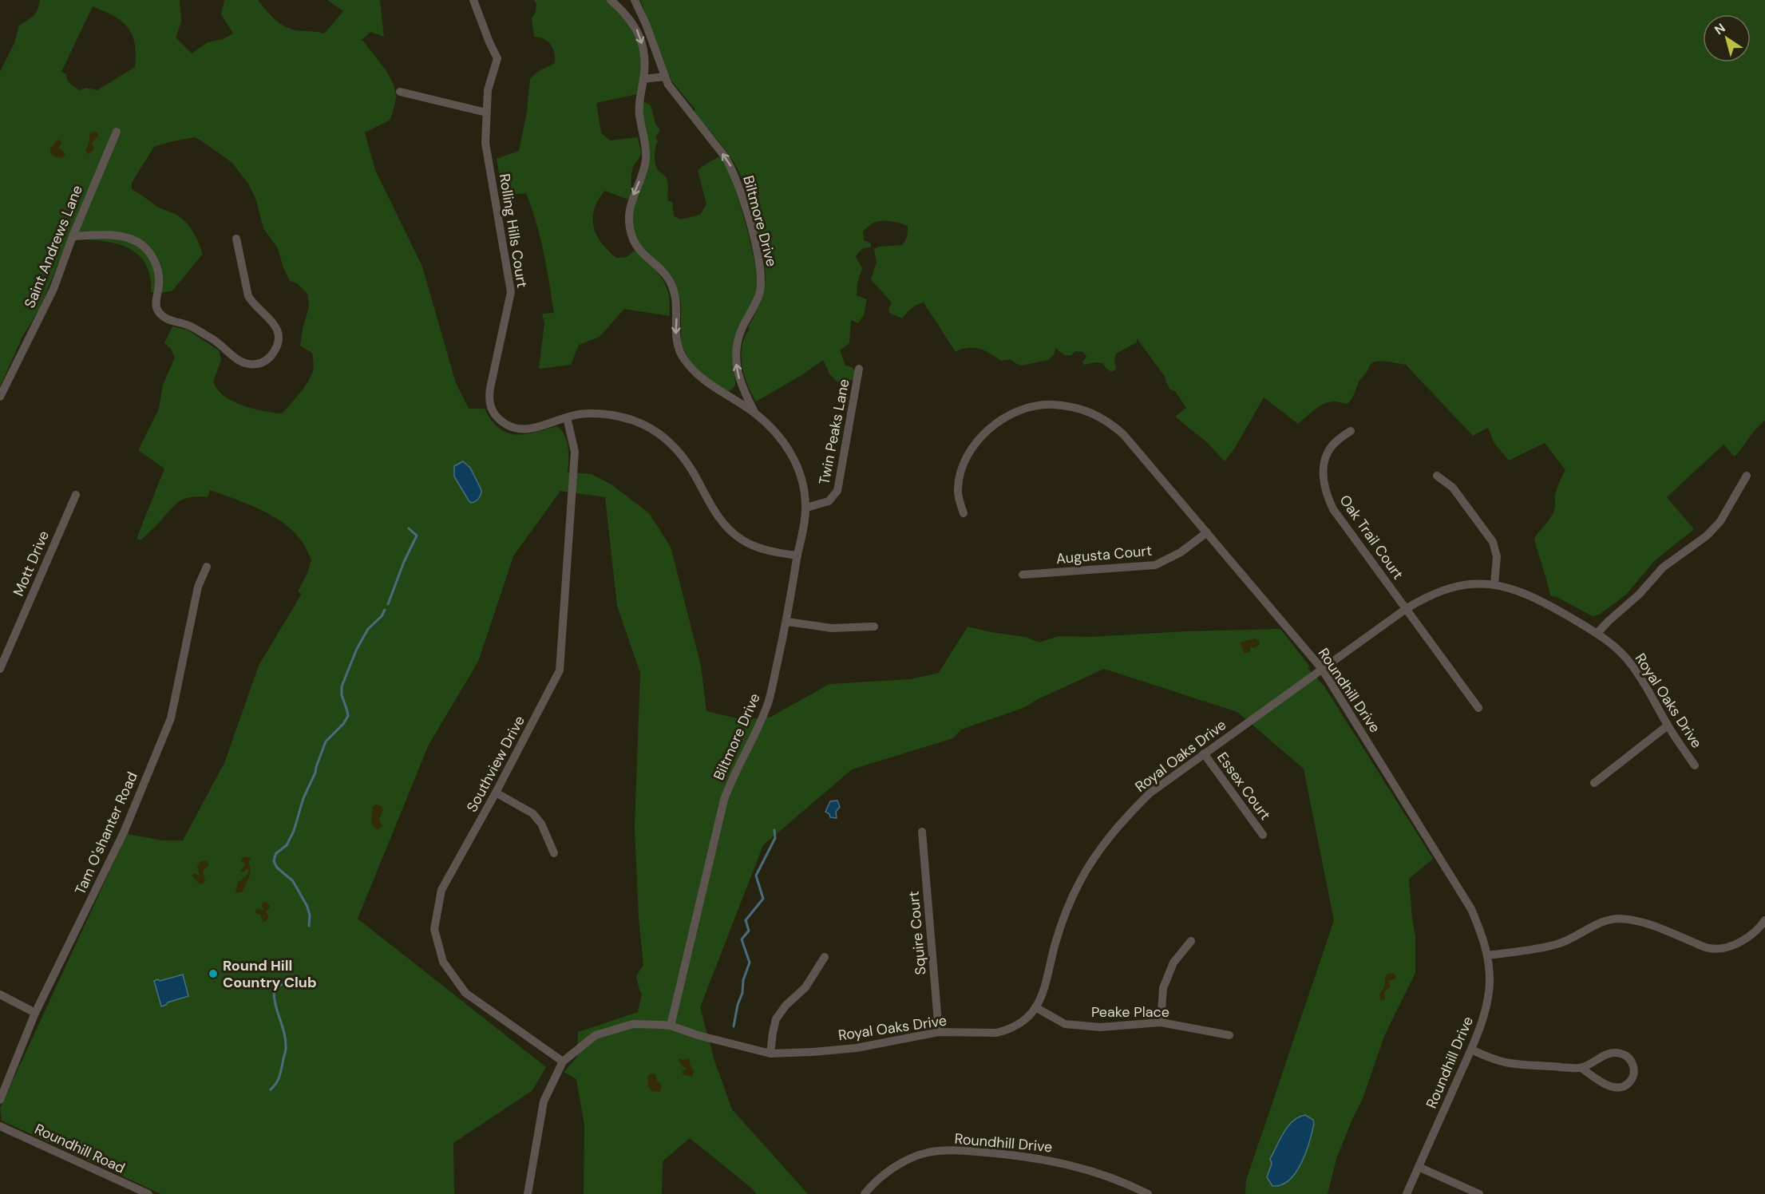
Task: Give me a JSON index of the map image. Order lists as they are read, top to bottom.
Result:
{
  "streets": {
    "street": [
      "Biltmore Drive",
      "Rolling Hills Court",
      "Saint Andrews Lane",
      "Twin Peaks Lane",
      "Oak Trail Court",
      "Augusta Court",
      "Mott Drive",
      "Roundhill Drive",
      "Royal Oaks Drive",
      "Southview Drive",
      "Essex Court",
      "Tam O'shanter Road",
      "Squire Court",
      "Peake Place",
      "Roundhill Road"
    ]
  },
  "crossings": [
    ["Biltmore Drive", "Rolling Hills Court"],
    ["Biltmore Drive", "Twin Peaks Lane"],
    ["Biltmore Drive", "Royal Oaks Drive"],
    ["Rolling Hills Court", "Southview Drive"],
    ["Oak Trail Court", "Royal Oaks Drive"],
    ["Augusta Court", "Roundhill Drive"],
    ["Roundhill Drive", "Royal Oaks Drive"],
    ["Royal Oaks Drive", "Southview Drive"],
    ["Royal Oaks Drive", "Essex Court"],
    ["Royal Oaks Drive", "Squire Court"],
    ["Royal Oaks Drive", "Peake Place"]
  ],
  "places": ["Round Hill Country Club"],
  "north": "top left"
}
